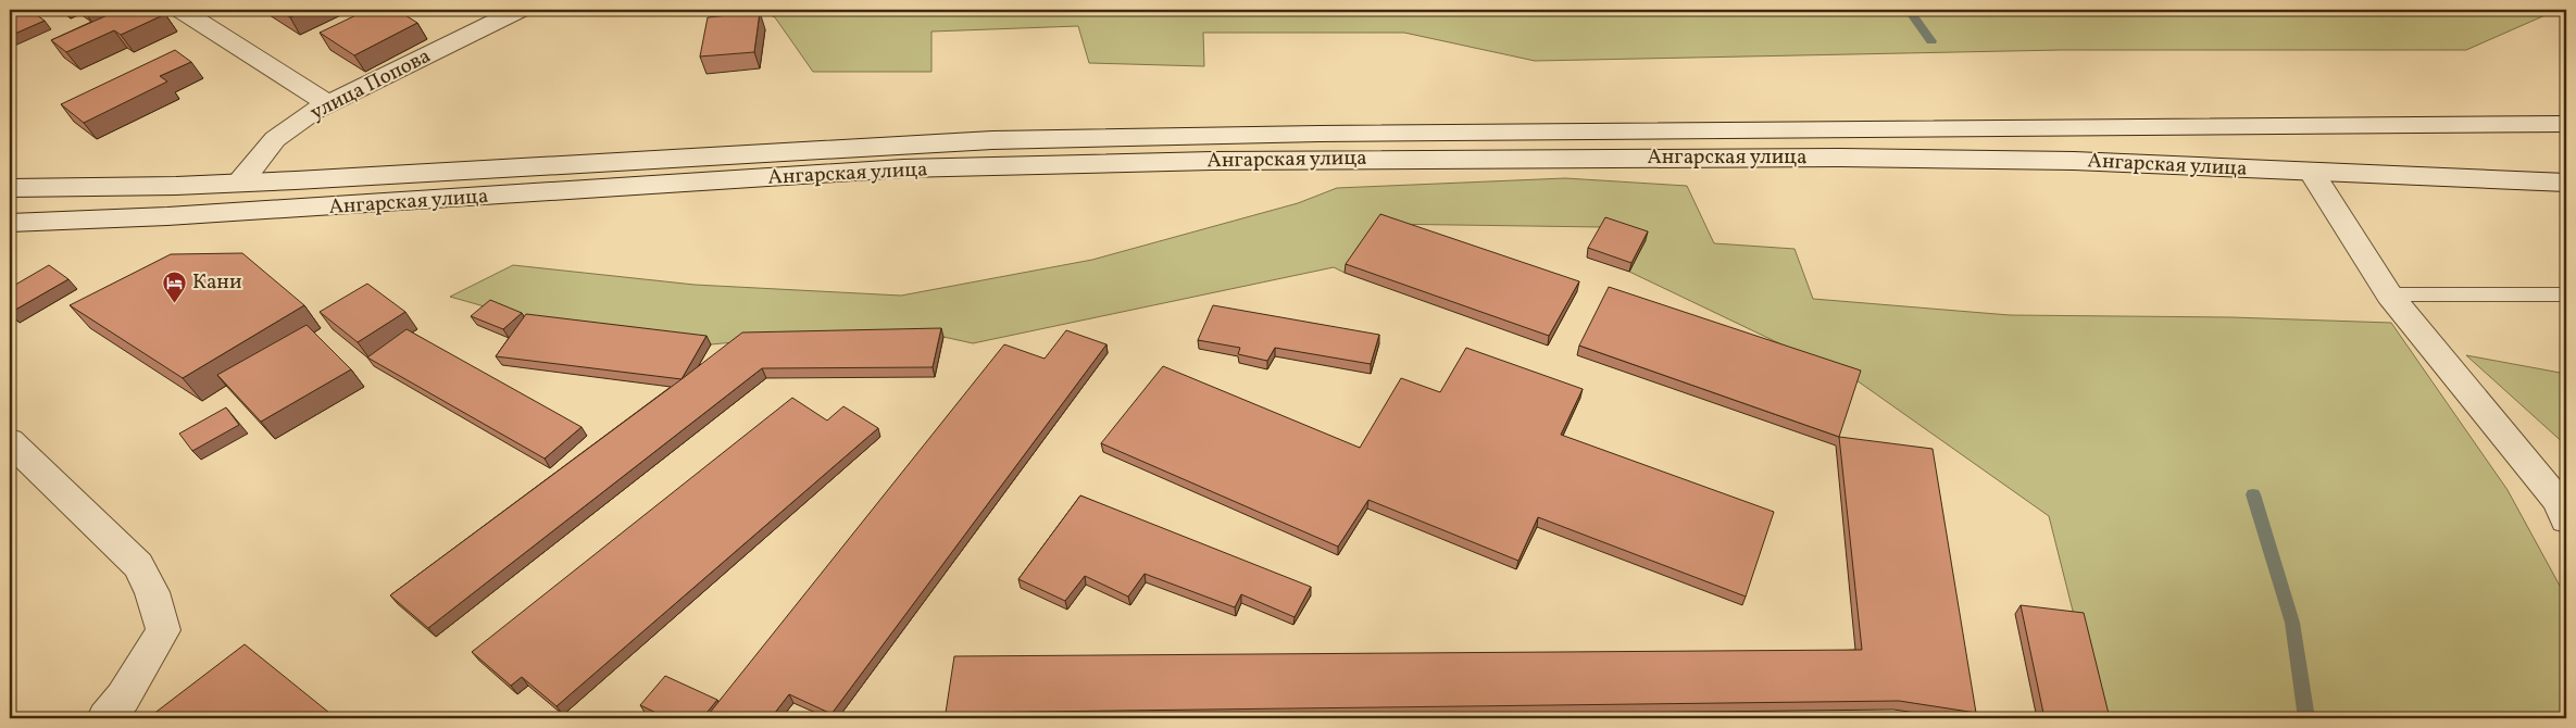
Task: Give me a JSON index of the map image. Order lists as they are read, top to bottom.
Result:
{
  "streets": {
    "main road": ["улица Попова", "Ангарская улица"]
  },
  "crossings": [
    ["улица Попова", "Ангарская улица"]
  ],
  "places": {
    "hotel": ["Кани"]
  }
}
